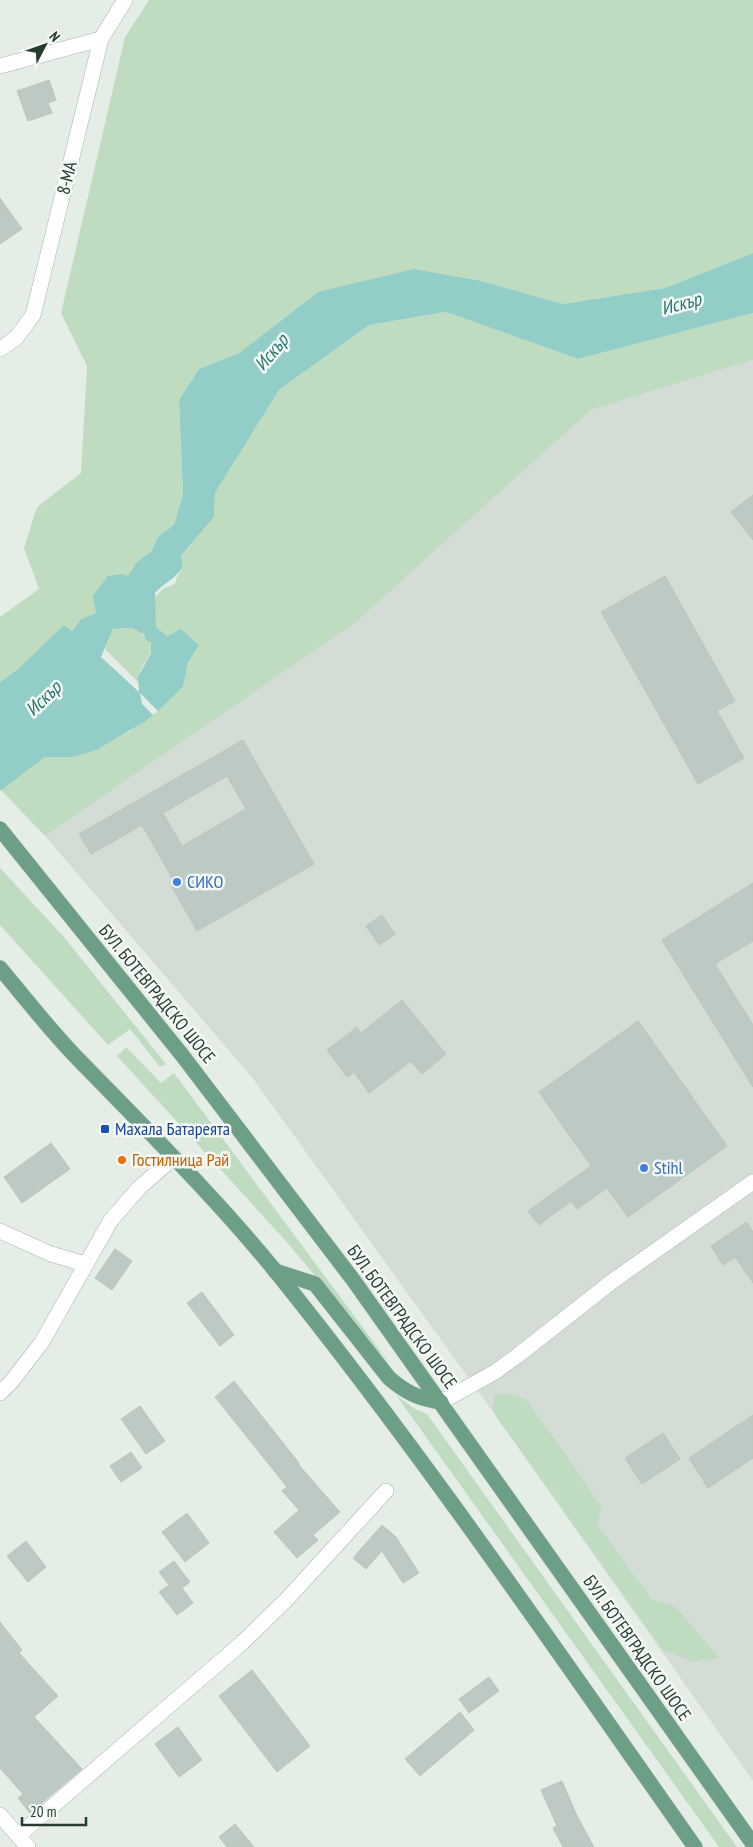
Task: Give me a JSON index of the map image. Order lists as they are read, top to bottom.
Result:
{
  "streets": {
    "main road": ["БУЛ. БОТЕВГРАДСКО ШОСЕ"],
    "street": ["8-МА"]
  },
  "water": ["Искър"],
  "places": {
    "other": ["СИКО", "Гостилница Рай", "Stihl"],
    "transit": ["Махала Батареята"]
  },
  "scale_bar": "20 m",
  "north": "top right"
}
